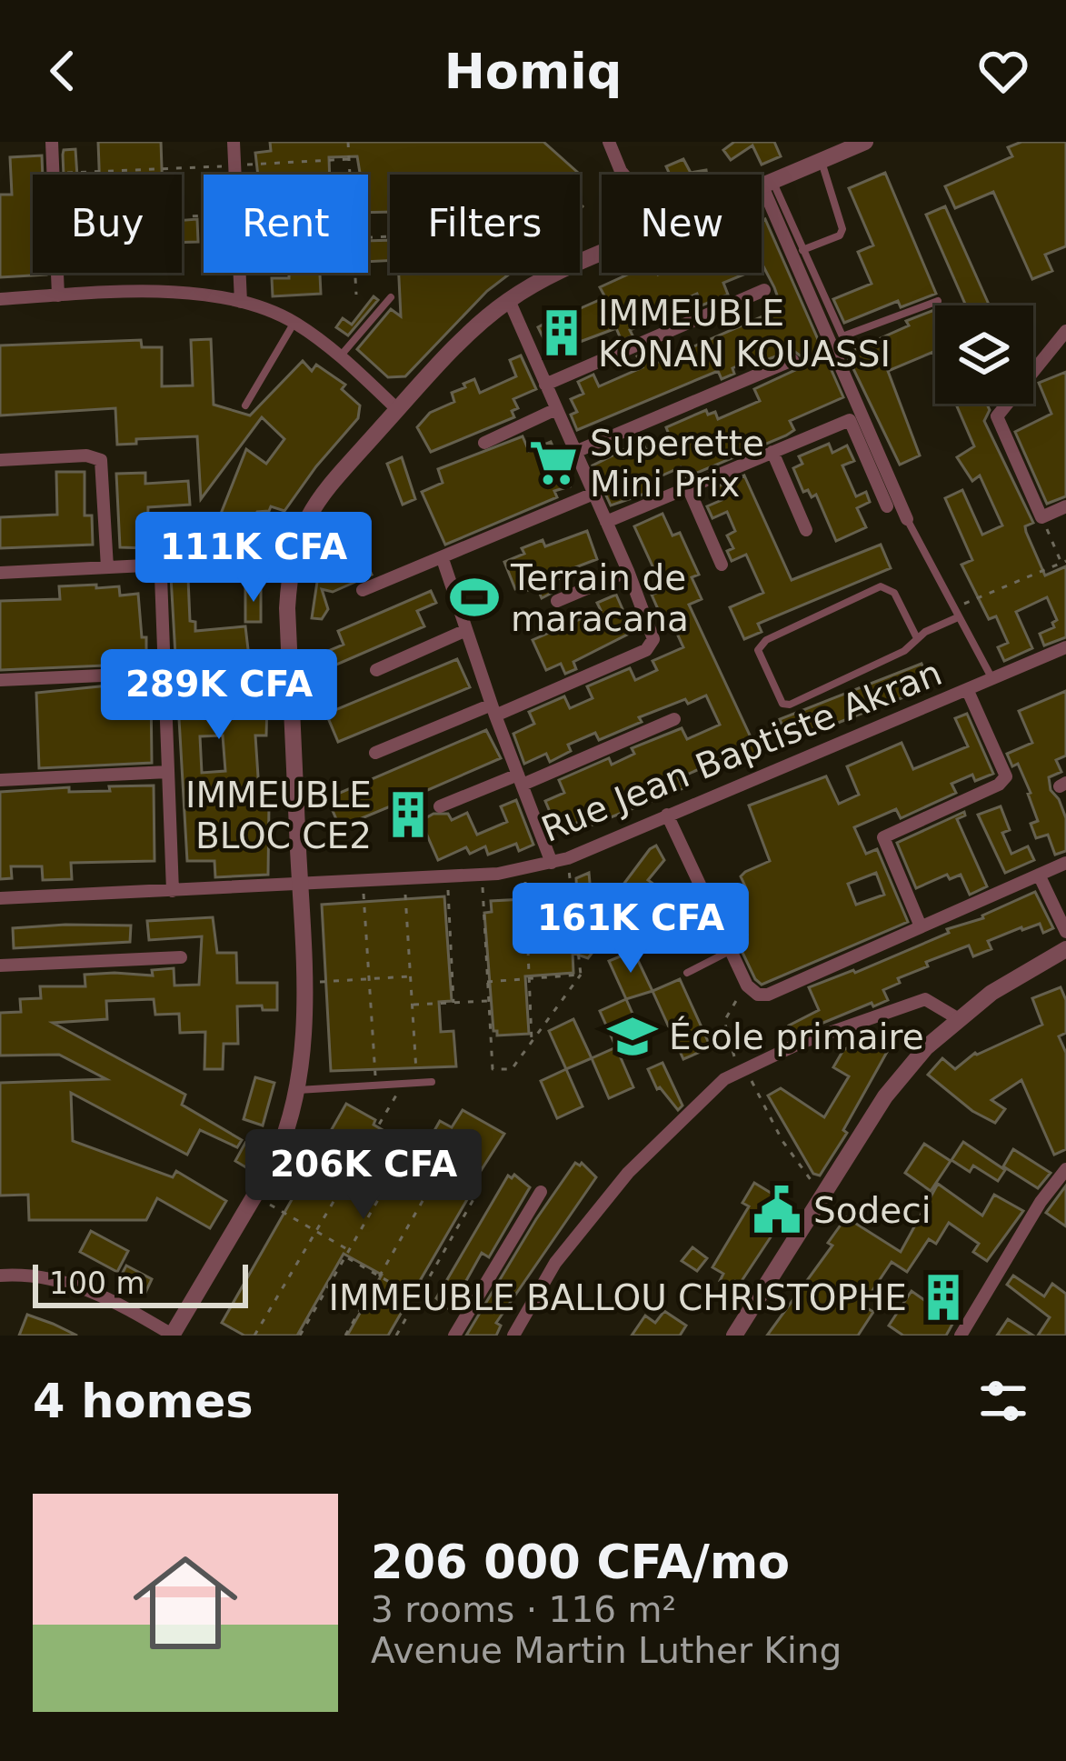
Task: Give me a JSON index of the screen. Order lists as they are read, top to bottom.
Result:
{
  "streets": {
    "street": ["Rue Jean Baptiste Akran"]
  },
  "places": {
    "building": ["IMMEUBLE KONAN KOUASSI", "IMMEUBLE BLOC CE2", "IMMEUBLE BALLOU CHRISTOPHE"],
    "supermarket": ["Superette Mini Prix"],
    "sports": ["Terrain de maracana"],
    "school or university": ["École primaire"],
    "public building": ["Sodeci"]
  },
  "scale_bar": "100 m",
  "page": {
    "header": "Homiq",
    "chip": [
      "Buy",
      "Rent",
      "Filters",
      "New"
    ],
    "price": [
      "111K CFA",
      "289K CFA",
      "161K CFA",
      "206K CFA"
    ],
    "scale": "100 m",
    "heading": "4 homes",
    "list": [
      {
        "name": "206 000 CFA/mo",
        "note": "3 rooms · 116 m² · Avenue Martin Luther King"
      }
    ]
  }
}
